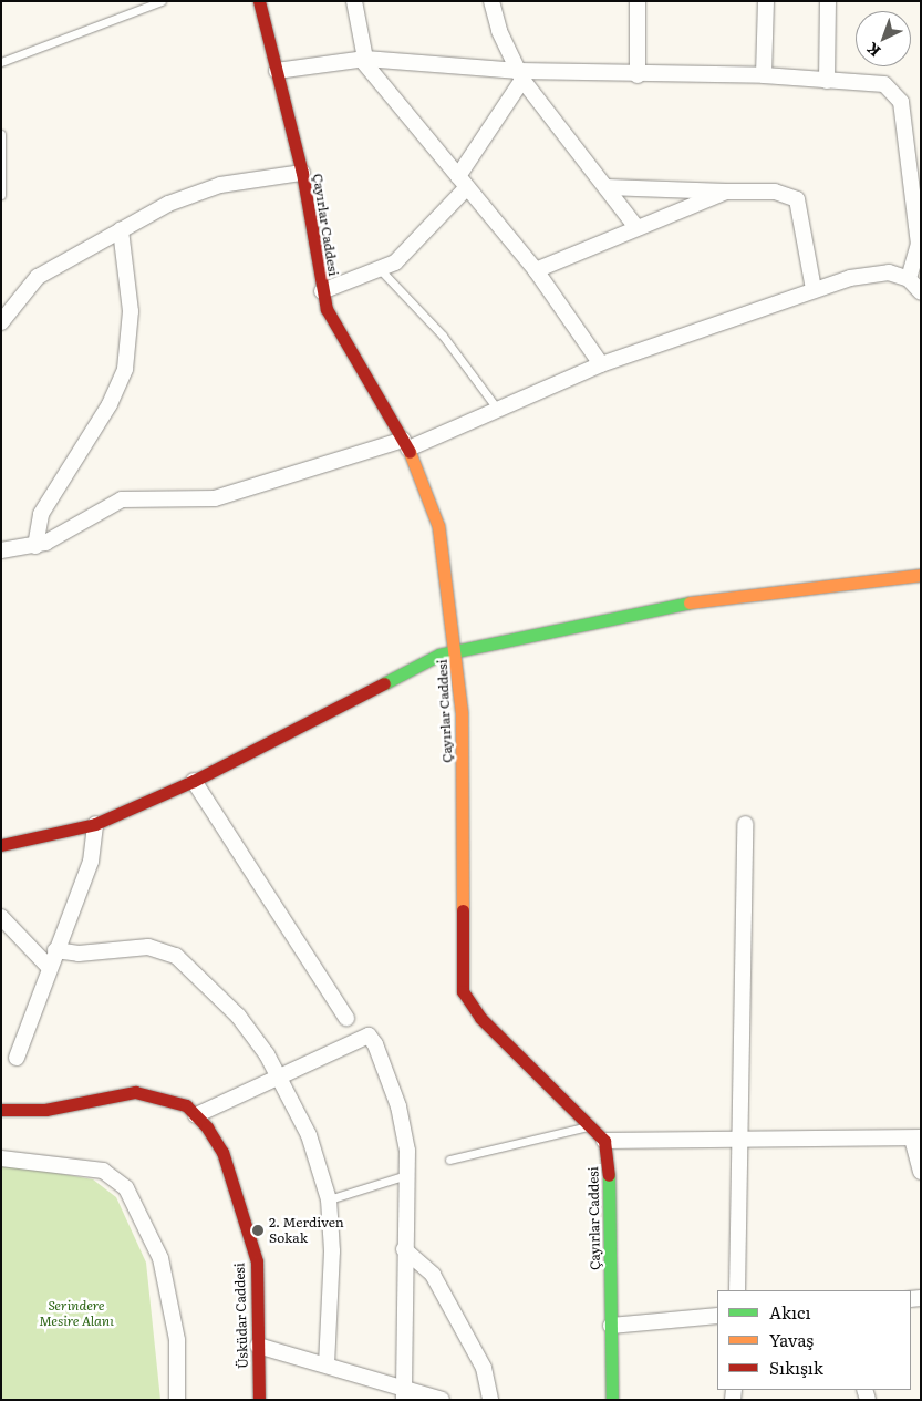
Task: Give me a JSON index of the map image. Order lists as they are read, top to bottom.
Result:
{
  "streets": {
    "street": ["Çayırlar Caddesi", "Üsküdar Caddesi"]
  },
  "parks": ["Serindere Mesire Alanı"],
  "places": ["2. Merdiven Sokak"],
  "legend": ["Akıcı", "Yavaş", "Sıkışık"],
  "north": "bottom left"
}
